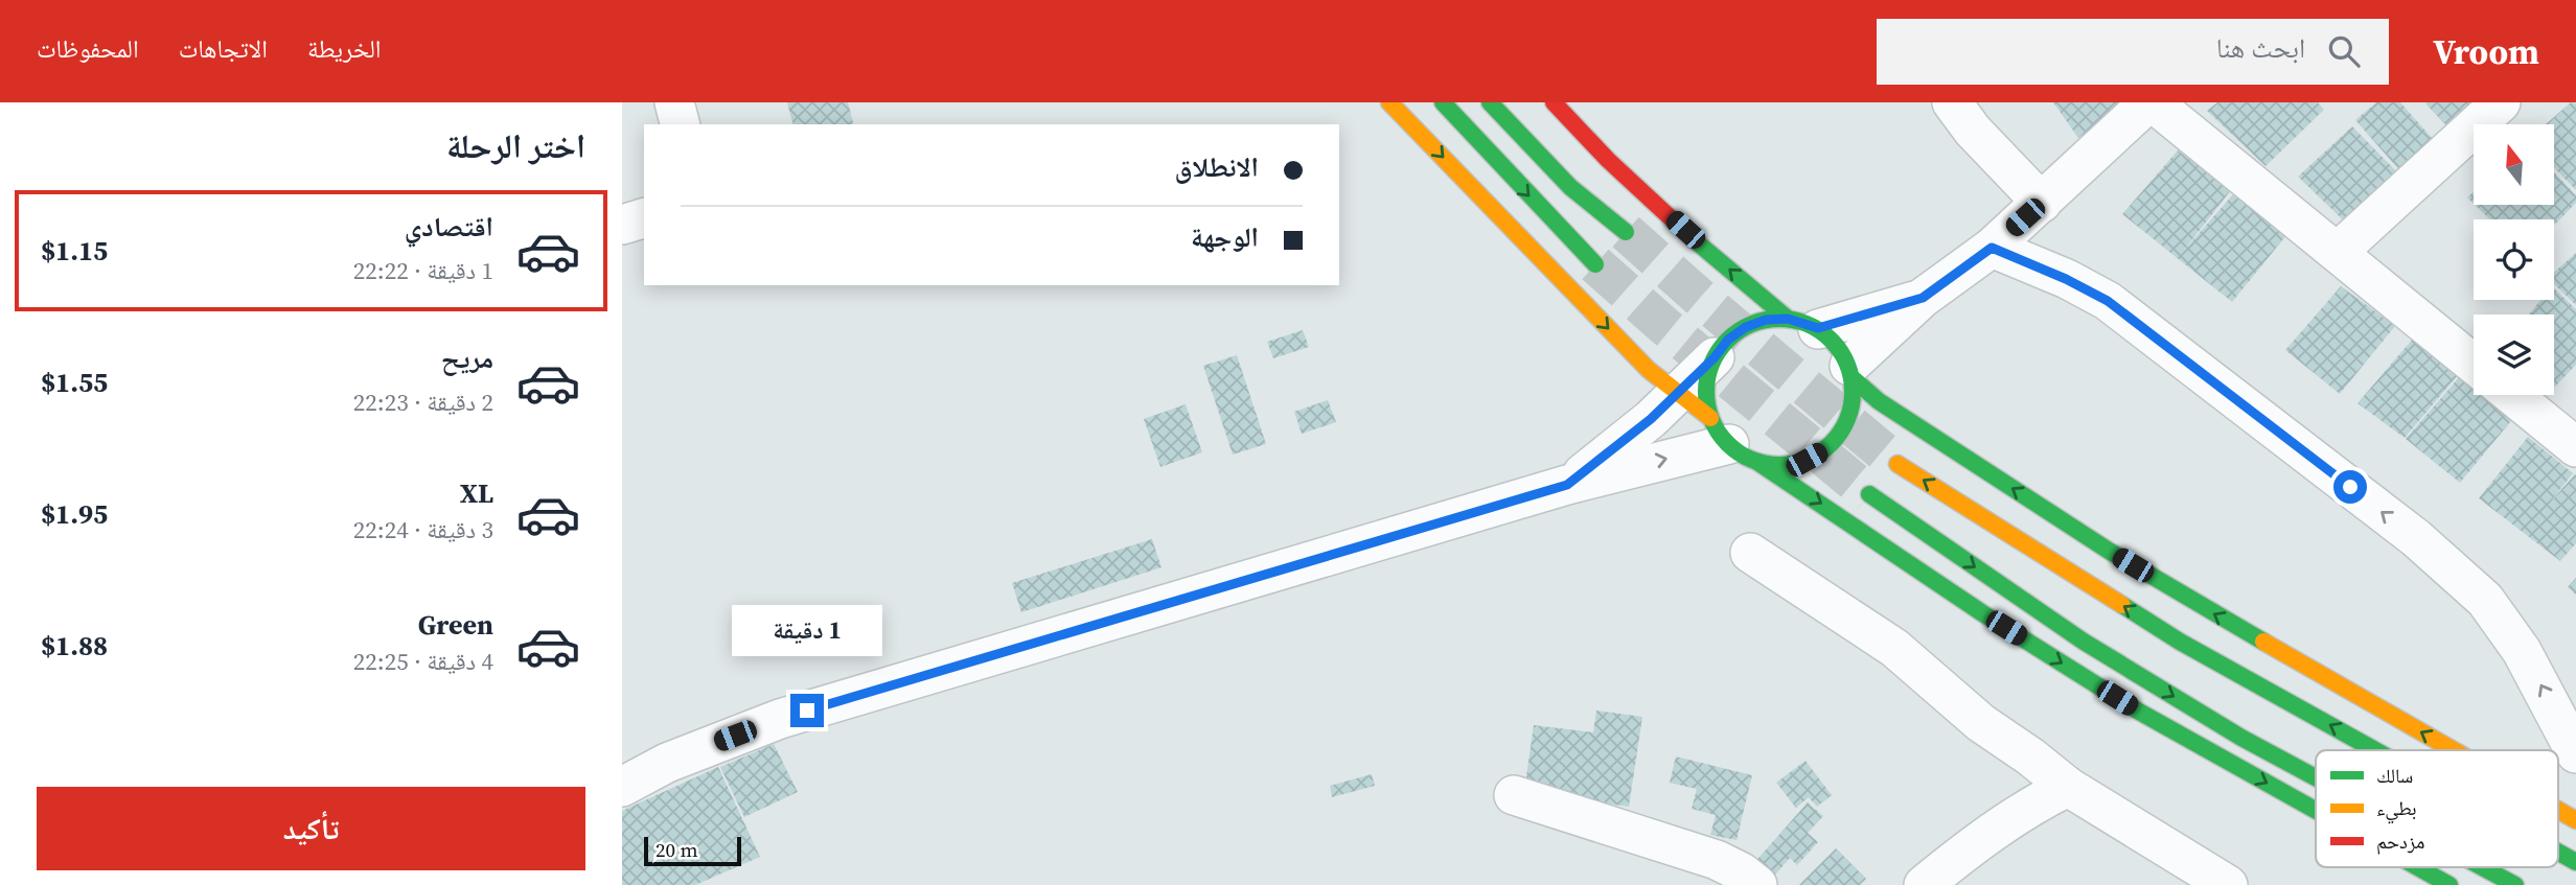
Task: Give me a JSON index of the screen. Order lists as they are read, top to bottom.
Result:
{
  "legend": ["سالك", "بطيء", "مزدحم"],
  "scale_bar": "20 m",
  "north": "top",
  "page": {
    "header": "Vroom",
    "search": "ابحث هنا",
    "nav": ["الخريطة", "الاتجاهات", "المحفوظات"],
    "heading": "اختر الرحلة",
    "banner": ["الانطلاق", "الوجهة"],
    "list": [
      {
        "name": "اقتصادي",
        "note": "1 دقيقة · 22:22",
        "value": "$1.15"
      },
      {
        "name": "مريح",
        "note": "2 دقيقة · 22:23",
        "value": "$1.55"
      },
      {
        "name": "XL",
        "note": "3 دقيقة · 22:24",
        "value": "$1.95"
      },
      {
        "name": "Green",
        "note": "4 دقيقة · 22:25",
        "value": "$1.88"
      }
    ],
    "bubble": "1 دقيقة",
    "buttons": "تأكيد",
    "scale": "20 m"
  }
}
